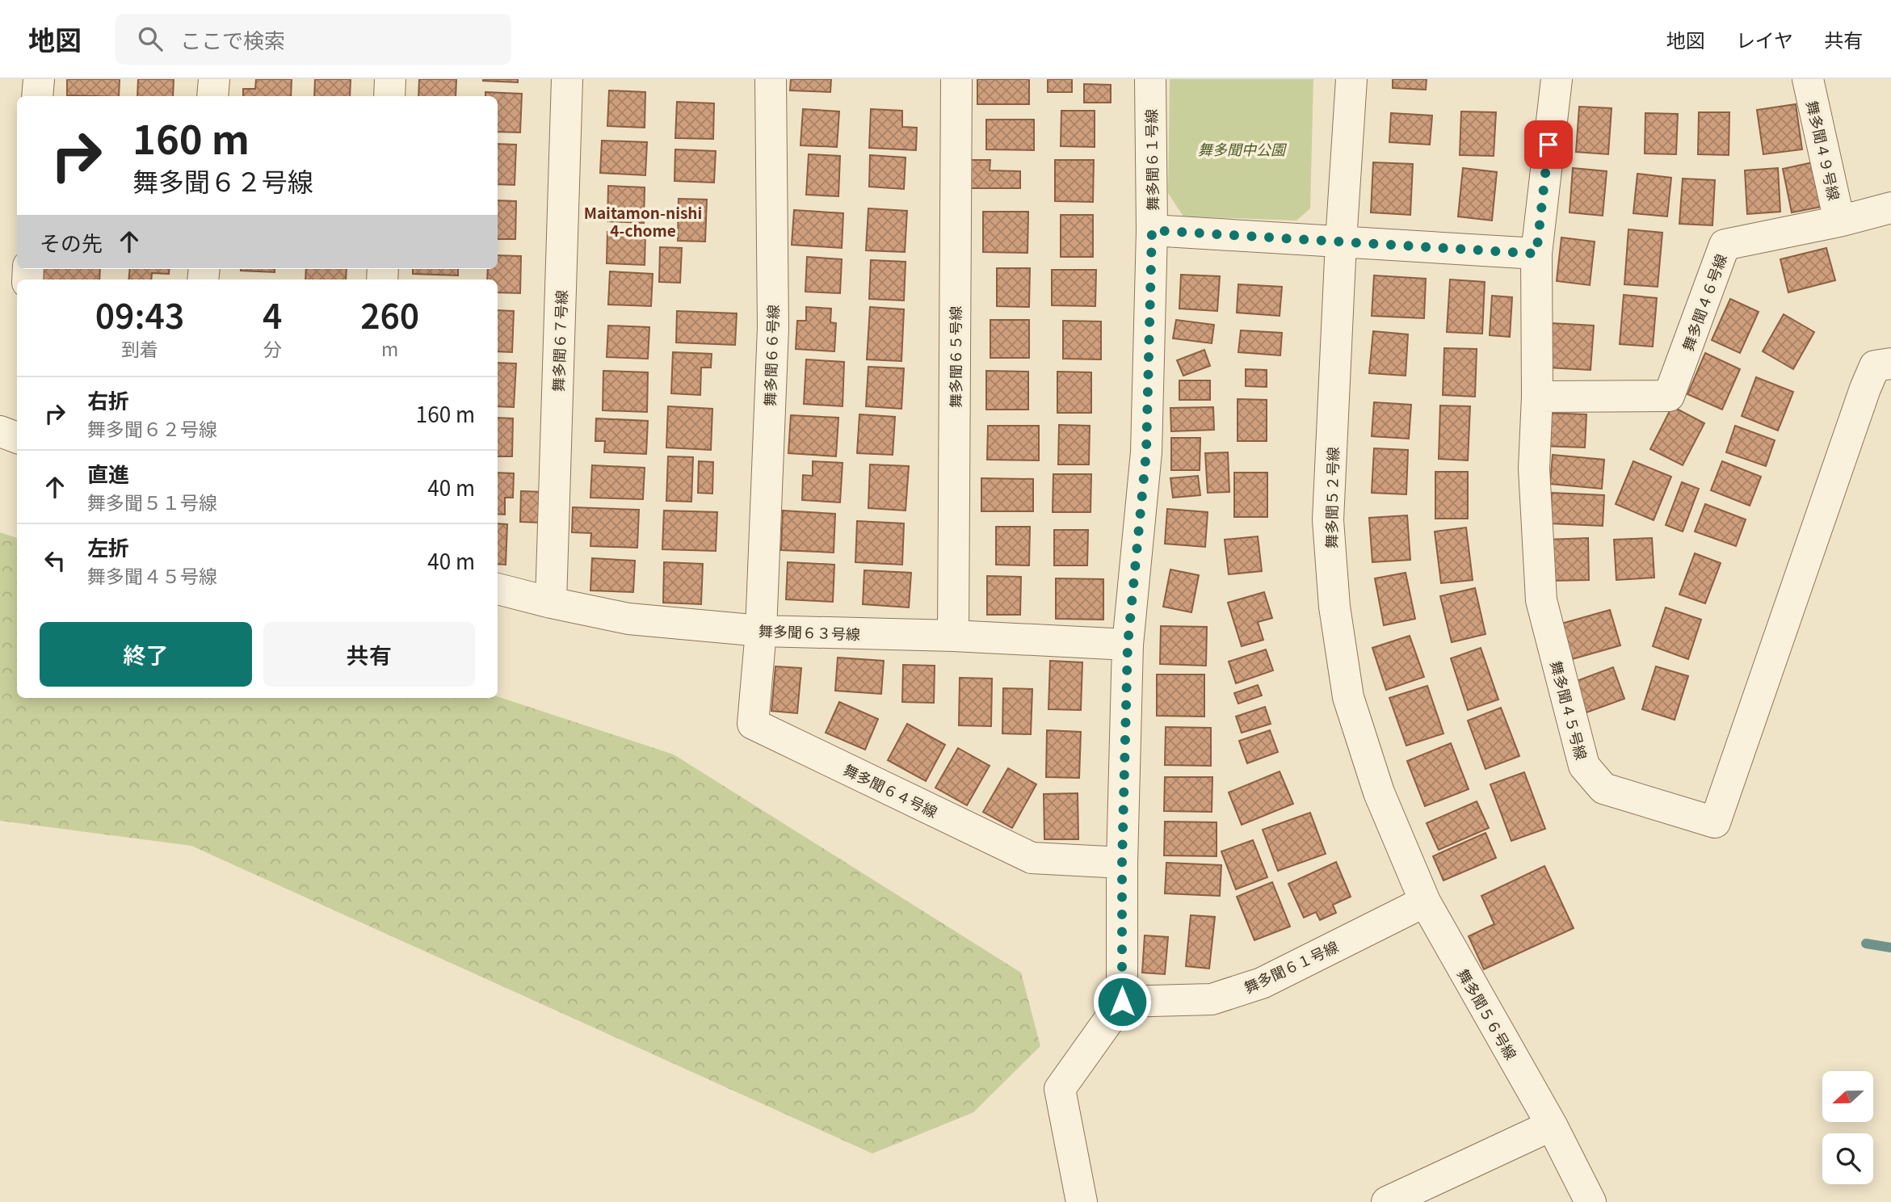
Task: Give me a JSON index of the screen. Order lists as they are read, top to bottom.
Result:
{
  "streets": {
    "street": [
      "舞多聞４９号線",
      "舞多聞６１号線",
      "舞多聞４６号線",
      "舞多聞６７号線",
      "舞多聞６６号線",
      "舞多聞６５号線",
      "舞多聞５２号線",
      "舞多聞６３号線",
      "舞多聞４５号線",
      "舞多聞６４号線",
      "舞多聞５６号線"
    ]
  },
  "crossings": [
    ["舞多聞４９号線", "舞多聞４６号線"],
    ["舞多聞６１号線", "舞多聞５２号線"],
    ["舞多聞６１号線", "舞多聞６３号線"],
    ["舞多聞６１号線", "舞多聞６４号線"],
    ["舞多聞６１号線", "舞多聞５６号線"],
    ["舞多聞４６号線", "舞多聞４５号線"],
    ["舞多聞６７号線", "舞多聞６３号線"],
    ["舞多聞６６号線", "舞多聞６３号線"],
    ["舞多聞６６号線", "舞多聞６４号線"],
    ["舞多聞６５号線", "舞多聞６３号線"],
    ["舞多聞５２号線", "舞多聞５６号線"],
    ["舞多聞６３号線", "舞多聞６４号線"]
  ],
  "districts": ["Maitamon-nishi 4-chome"],
  "parks": ["舞多聞中公園"],
  "north": "left",
  "page": {
    "header": "地図",
    "search": "ここで検索",
    "nav": ["地図", "レイヤ", "共有"],
    "turn": ["160 m", "舞多聞６２号線"],
    "then": "その先",
    "eta": [
      "09:43",
      "到着",
      "4",
      "分",
      "260",
      "m"
    ],
    "list": [
      {
        "name": "右折",
        "note": "舞多聞６２号線",
        "value": "160 m"
      },
      {
        "name": "直進",
        "note": "舞多聞５１号線",
        "value": "40 m"
      },
      {
        "name": "左折",
        "note": "舞多聞４５号線",
        "value": "40 m"
      }
    ],
    "buttons": ["終了", "共有"]
  }
}
